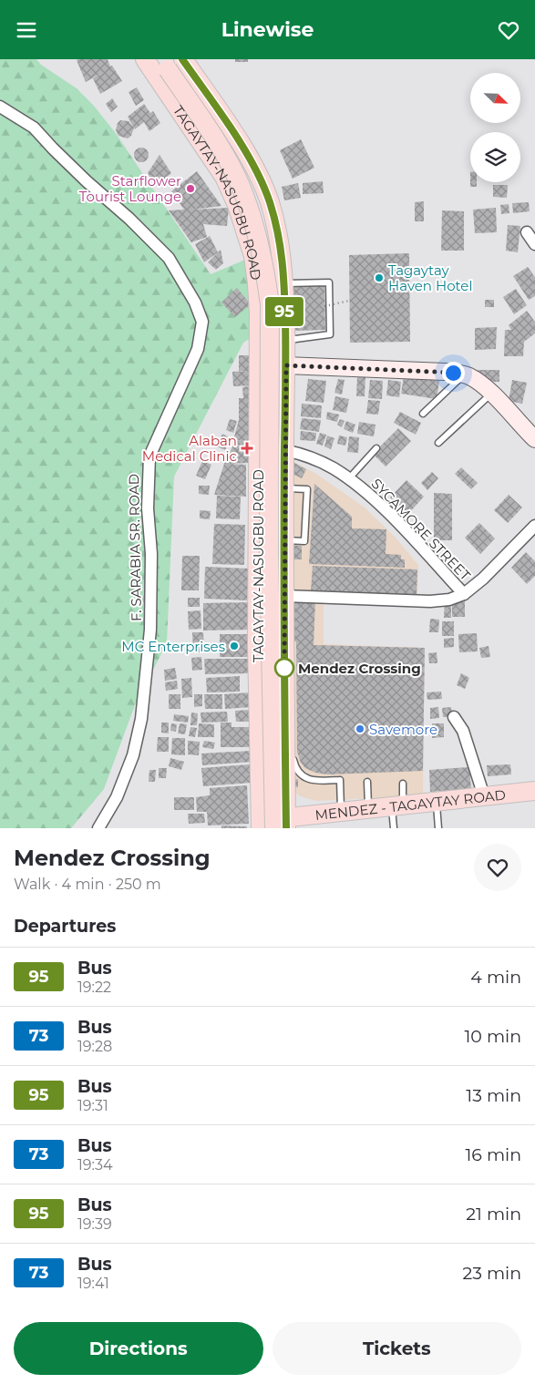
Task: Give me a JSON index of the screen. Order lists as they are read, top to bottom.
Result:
{
  "streets": {
    "main road": ["TAGAYTAY-NASUGBU ROAD", "MENDEZ - TAGAYTAY ROAD"],
    "street": ["SYCAMORE STREET", "F. SARABIA SR. ROAD"]
  },
  "crossings": [
    ["TAGAYTAY-NASUGBU ROAD", "SYCAMORE STREET"],
    ["TAGAYTAY-NASUGBU ROAD", "MENDEZ - TAGAYTAY ROAD"]
  ],
  "places": {
    "other": [
      "Starflower Tourist Lounge",
      "Tagaytay Haven Hotel",
      "MC Enterprises",
      "Mendez Crossing",
      "Savemore"
    ],
    "health": ["Alaban Medical Clinic"]
  },
  "lines": ["bus line 95"],
  "north": "bottom right",
  "page": {
    "header": "Linewise",
    "on_map": "95",
    "heading": [
      ["Mendez Crossing", "Walk · 4 min · 250 m"],
      "Departures"
    ],
    "list": [
      {
        "mark": "95",
        "name": "Bus",
        "note": "19:22",
        "value": "4 min"
      },
      {
        "mark": "73",
        "name": "Bus",
        "note": "19:28",
        "value": "10 min"
      },
      {
        "mark": "95",
        "name": "Bus",
        "note": "19:31",
        "value": "13 min"
      },
      {
        "mark": "73",
        "name": "Bus",
        "note": "19:34",
        "value": "16 min"
      },
      {
        "mark": "95",
        "name": "Bus",
        "note": "19:39",
        "value": "21 min"
      },
      {
        "mark": "73",
        "name": "Bus",
        "note": "19:41",
        "value": "23 min"
      }
    ],
    "buttons": ["Directions", "Tickets"]
  }
}
